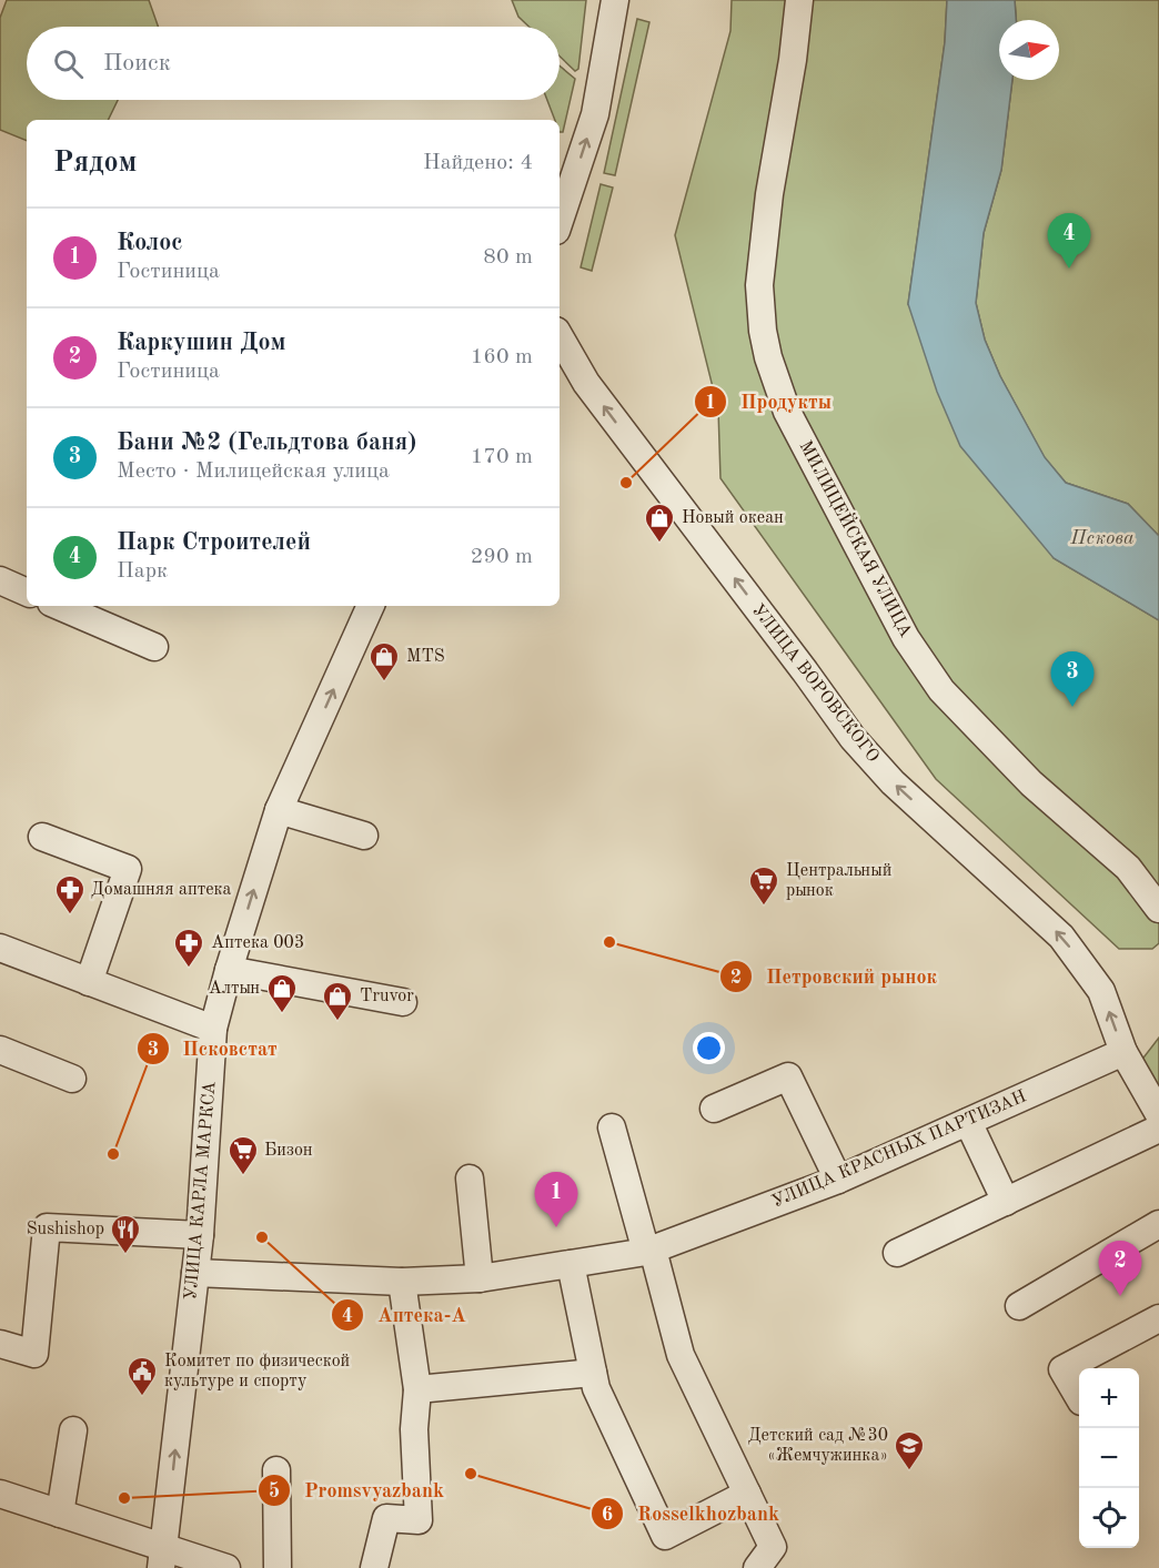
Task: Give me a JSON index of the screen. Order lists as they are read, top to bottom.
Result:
{
  "streets": {
    "street": [
      "МИЛИЦЕЙСКАЯ УЛИЦА",
      "УЛИЦА ВОРОВСКОГО",
      "УЛИЦА КРАСНЫХ ПАРТИЗАН",
      "УЛИЦА КАРЛА МАРКСА"
    ]
  },
  "crossings": [
    ["УЛИЦА ВОРОВСКОГО", "УЛИЦА КРАСНЫХ ПАРТИЗАН"],
    ["УЛИЦА КРАСНЫХ ПАРТИЗАН", "УЛИЦА КАРЛА МАРКСА"]
  ],
  "one_way": ["УЛИЦА ВОРОВСКОГО"],
  "water": ["Пскова"],
  "places": {
    "other": [
      "Продукты",
      "Петровский рынок",
      "Псковстат",
      "Аптека-А",
      "Rosselkhozbank",
      "Promsvyazbank"
    ],
    "shop": [
      "Новый океан",
      "MTS",
      "Алтын",
      "Truvor"
    ],
    "supermarket": ["Центральный рынок", "Бизон"],
    "pharmacy": ["Домашняя аптека", "Аптека 003"],
    "restaurant": ["Sushishop"],
    "public building": ["Комитет по физической культуре и спорту"],
    "school or university": ["Детский сад №30 «Жемчужинка»"]
  },
  "north": "right",
  "page": {
    "search": "Поиск",
    "heading": ["Рядом", "Найдено: 4"],
    "list": [
      {
        "mark": "1",
        "name": "Колос",
        "note": "Гостиница",
        "value": "80 m"
      },
      {
        "mark": "2",
        "name": "Каркушин Дом",
        "note": "Гостиница",
        "value": "160 m"
      },
      {
        "mark": "3",
        "name": "Бани №2 (Гельдтова баня)",
        "note": "Место · Милицейская улица",
        "value": "170 m"
      },
      {
        "mark": "4",
        "name": "Парк Строителей",
        "note": "Парк",
        "value": "290 m"
      }
    ],
    "pins": [
      "4",
      "3",
      "1",
      "2"
    ],
    "map_buttons": ["+", "−"]
  }
}
